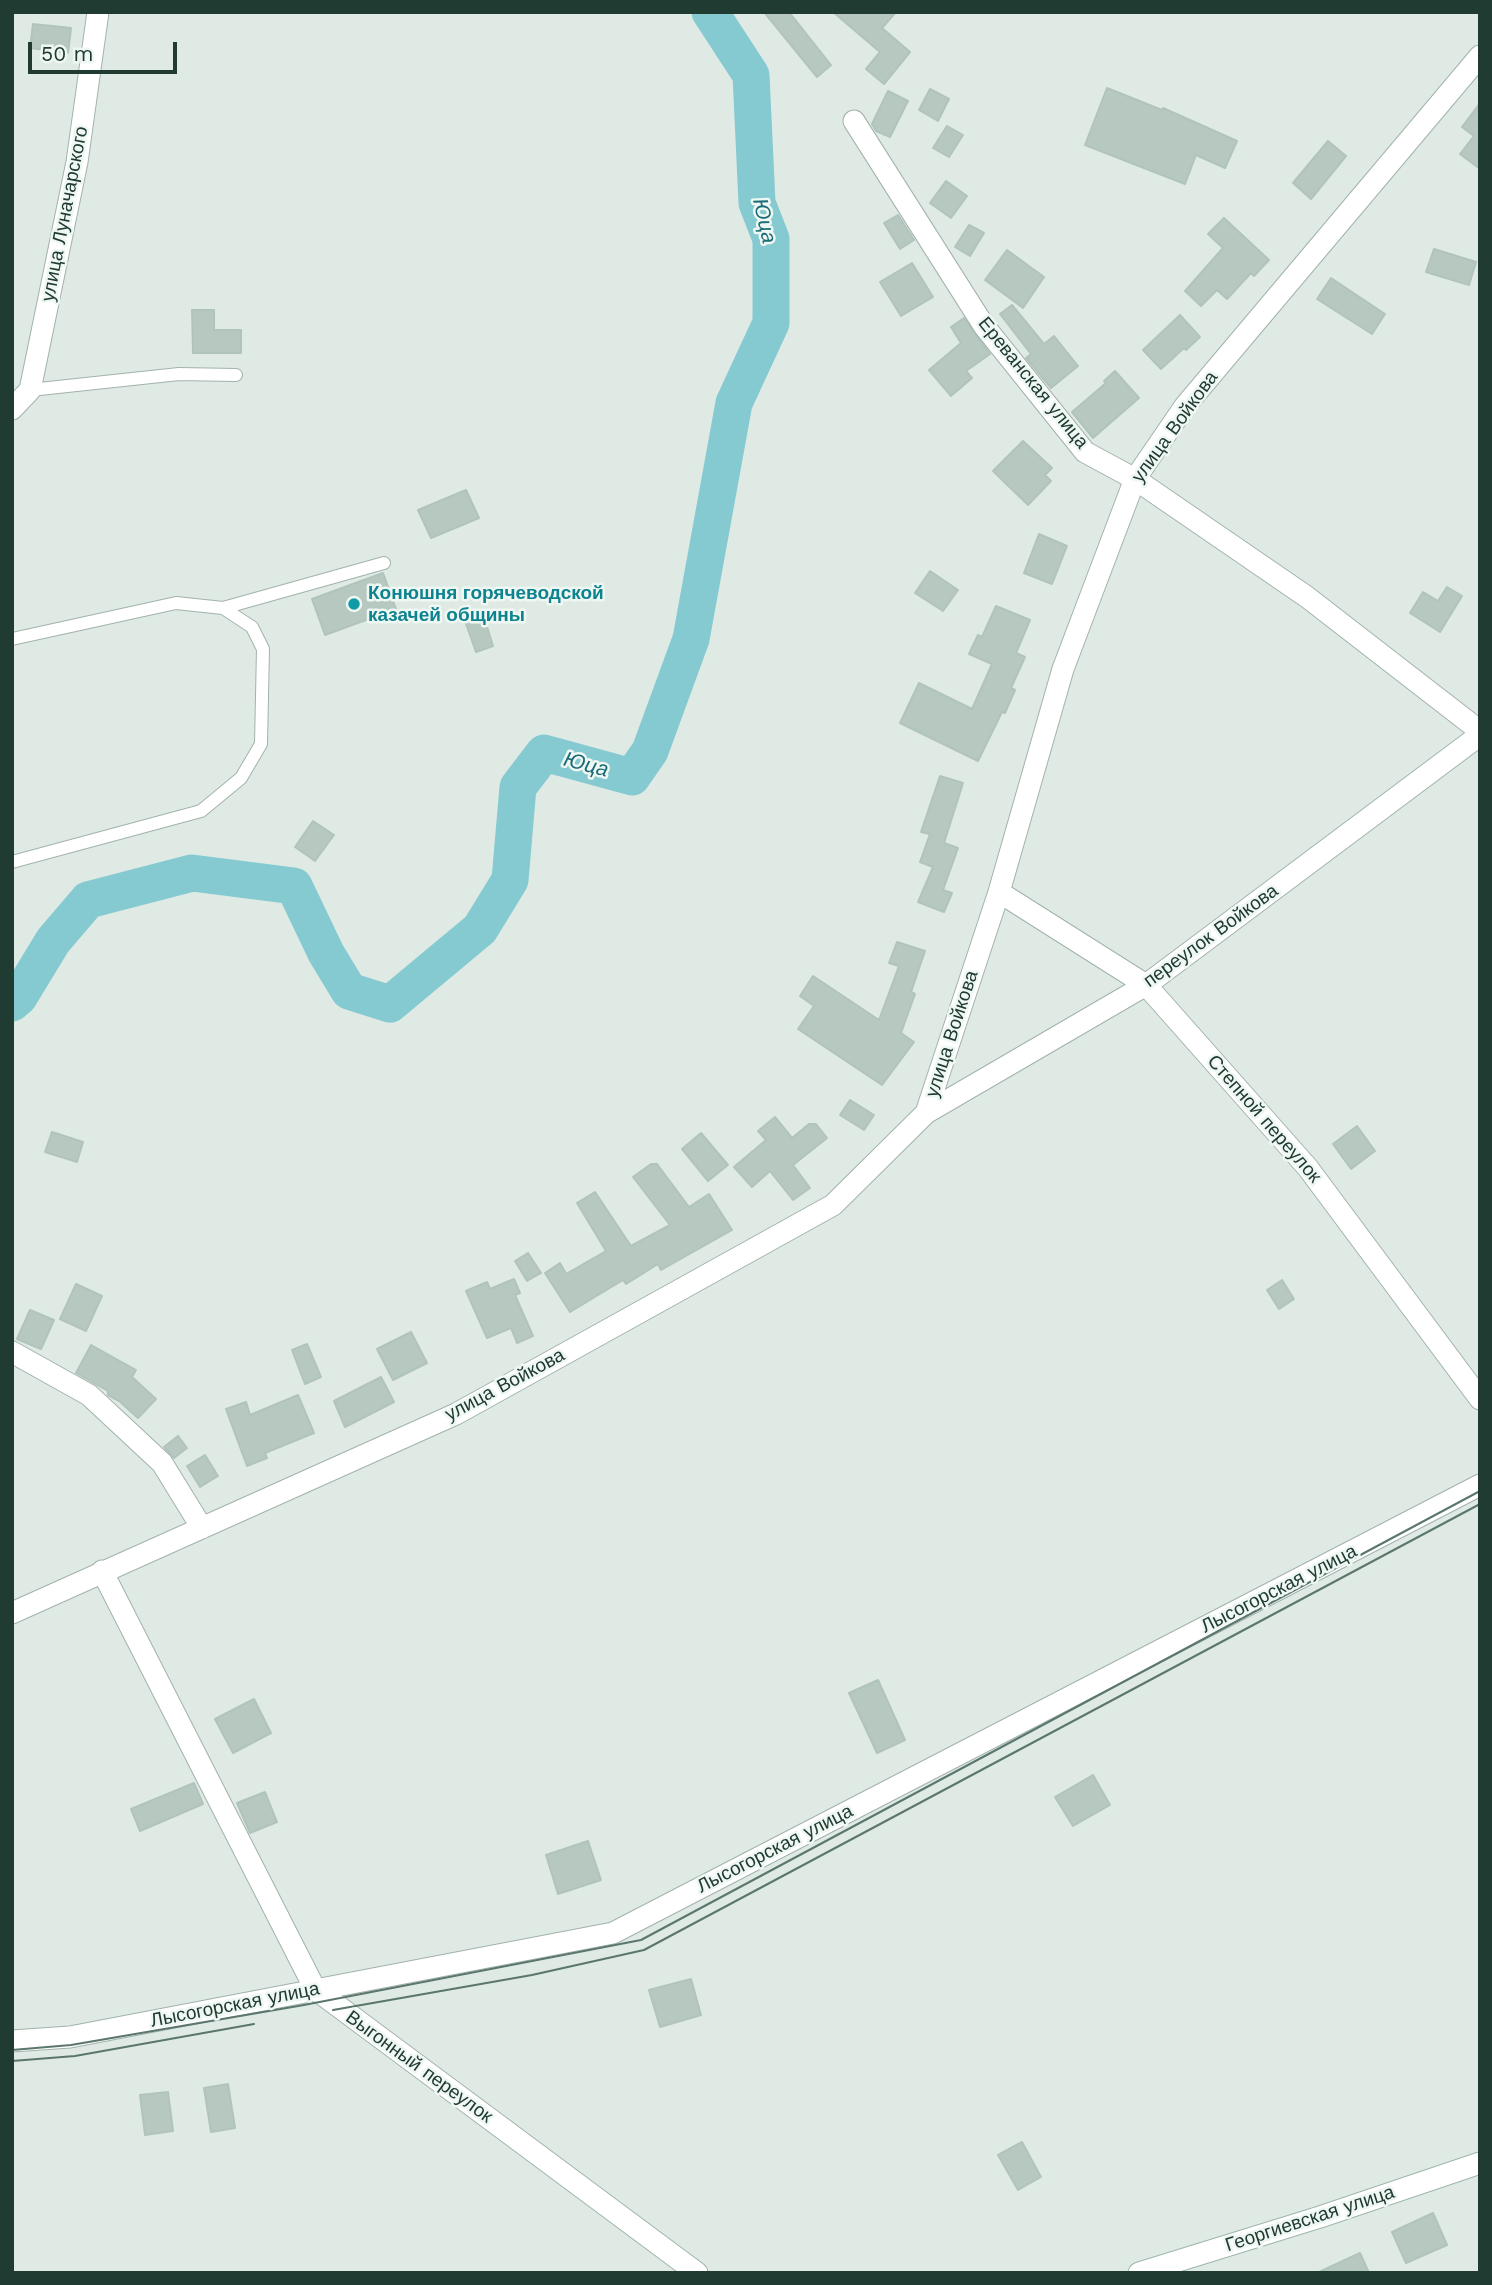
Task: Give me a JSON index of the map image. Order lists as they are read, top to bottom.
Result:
{
  "streets": {
    "street": [
      "улица Луначарского",
      "Ереванская улица",
      "улица Войкова",
      "переулок Войкова",
      "Степной переулок",
      "Лысогорская улица",
      "Выгонный переулок",
      "Георгиевская улица"
    ]
  },
  "crossings": [
    ["Ереванская улица", "улица Войкова"],
    ["Ереванская улица", "переулок Войкова"],
    ["улица Войкова", "переулок Войкова"],
    ["улица Войкова", "Степной переулок"],
    ["улица Войкова", "Выгонный переулок"],
    ["переулок Войкова", "Степной переулок"],
    ["Лысогорская улица", "Выгонный переулок"]
  ],
  "water": ["Юца"],
  "places": ["Конюшня горячеводской казачей общины"],
  "scale_bar": "50 m"
}
